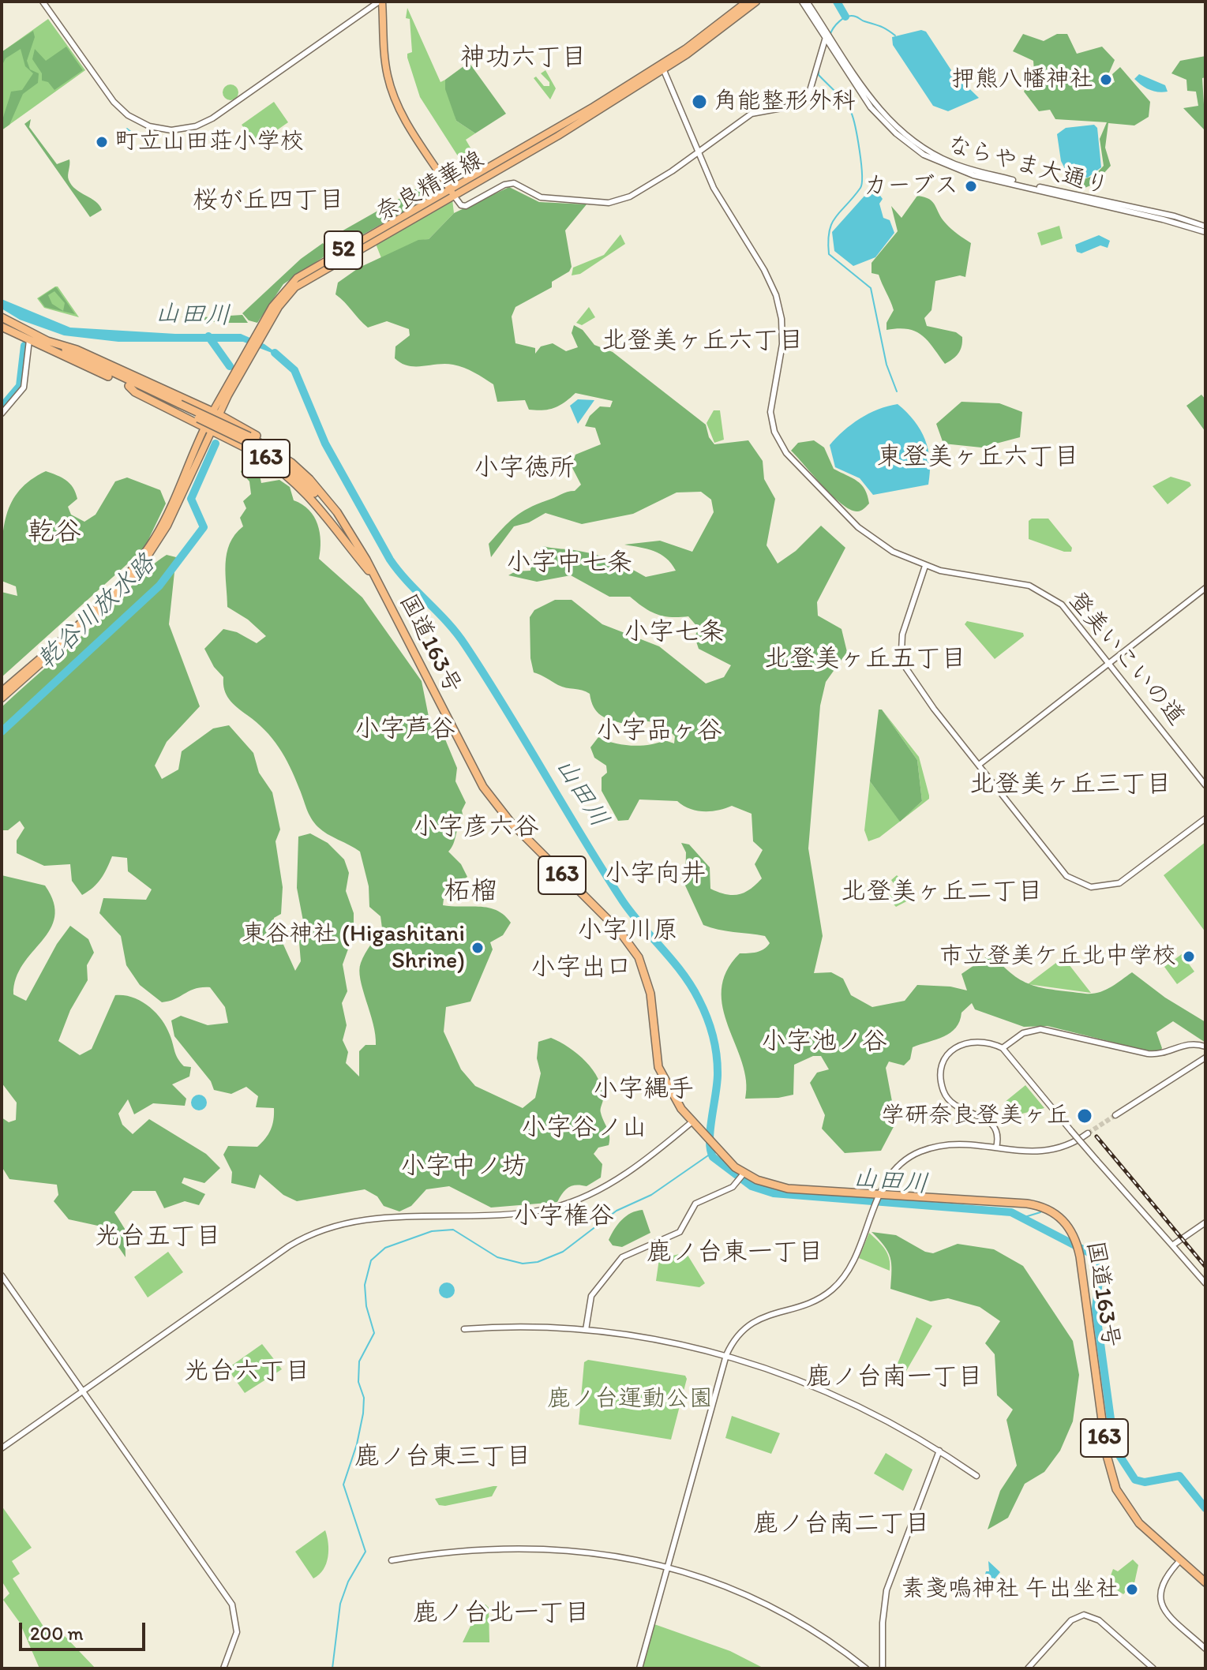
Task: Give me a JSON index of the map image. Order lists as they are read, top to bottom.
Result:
{
  "streets": {
    "highway": ["163", "国道163号"],
    "main road": ["奈良精華線", "52"],
    "street": ["ならやま大通り", "登美いこいの道"]
  },
  "crossings": [
    ["奈良精華線", "163"],
    ["奈良精華線", "登美いこいの道"],
    ["163", "国道163号"]
  ],
  "districts": [
    "神功六丁目",
    "桜が丘四丁目",
    "北登美ヶ丘六丁目",
    "東登美ヶ丘六丁目",
    "小字徳所",
    "乾谷",
    "小字中七条",
    "小字七条",
    "北登美ヶ丘五丁目",
    "小字芦谷",
    "小字品ヶ谷",
    "北登美ヶ丘三丁目",
    "小字彦六谷",
    "小字向井",
    "柘榴",
    "北登美ヶ丘二丁目",
    "小字川原",
    "小字出口",
    "小字池ノ谷",
    "小字縄手",
    "小字谷ノ山",
    "小字中ノ坊",
    "小字権谷",
    "光台五丁目",
    "鹿ノ台東一丁目",
    "光台六丁目",
    "鹿ノ台南一丁目",
    "鹿ノ台東三丁目",
    "鹿ノ台南二丁目",
    "鹿ノ台北一丁目"
  ],
  "water": ["山田川", "乾谷川放水路"],
  "parks": ["鹿ノ台運動公園"],
  "places": [
    "押熊八幡神社",
    "角能整形外科",
    "町立山田荘小学校",
    "カーブス",
    "東谷神社 (Higashitani Shrine)",
    "市立登美ケ丘北中学校",
    "学研奈良登美ヶ丘",
    "素戔嗚神社 午出坐社"
  ],
  "scale_bar": "200 m"
}
